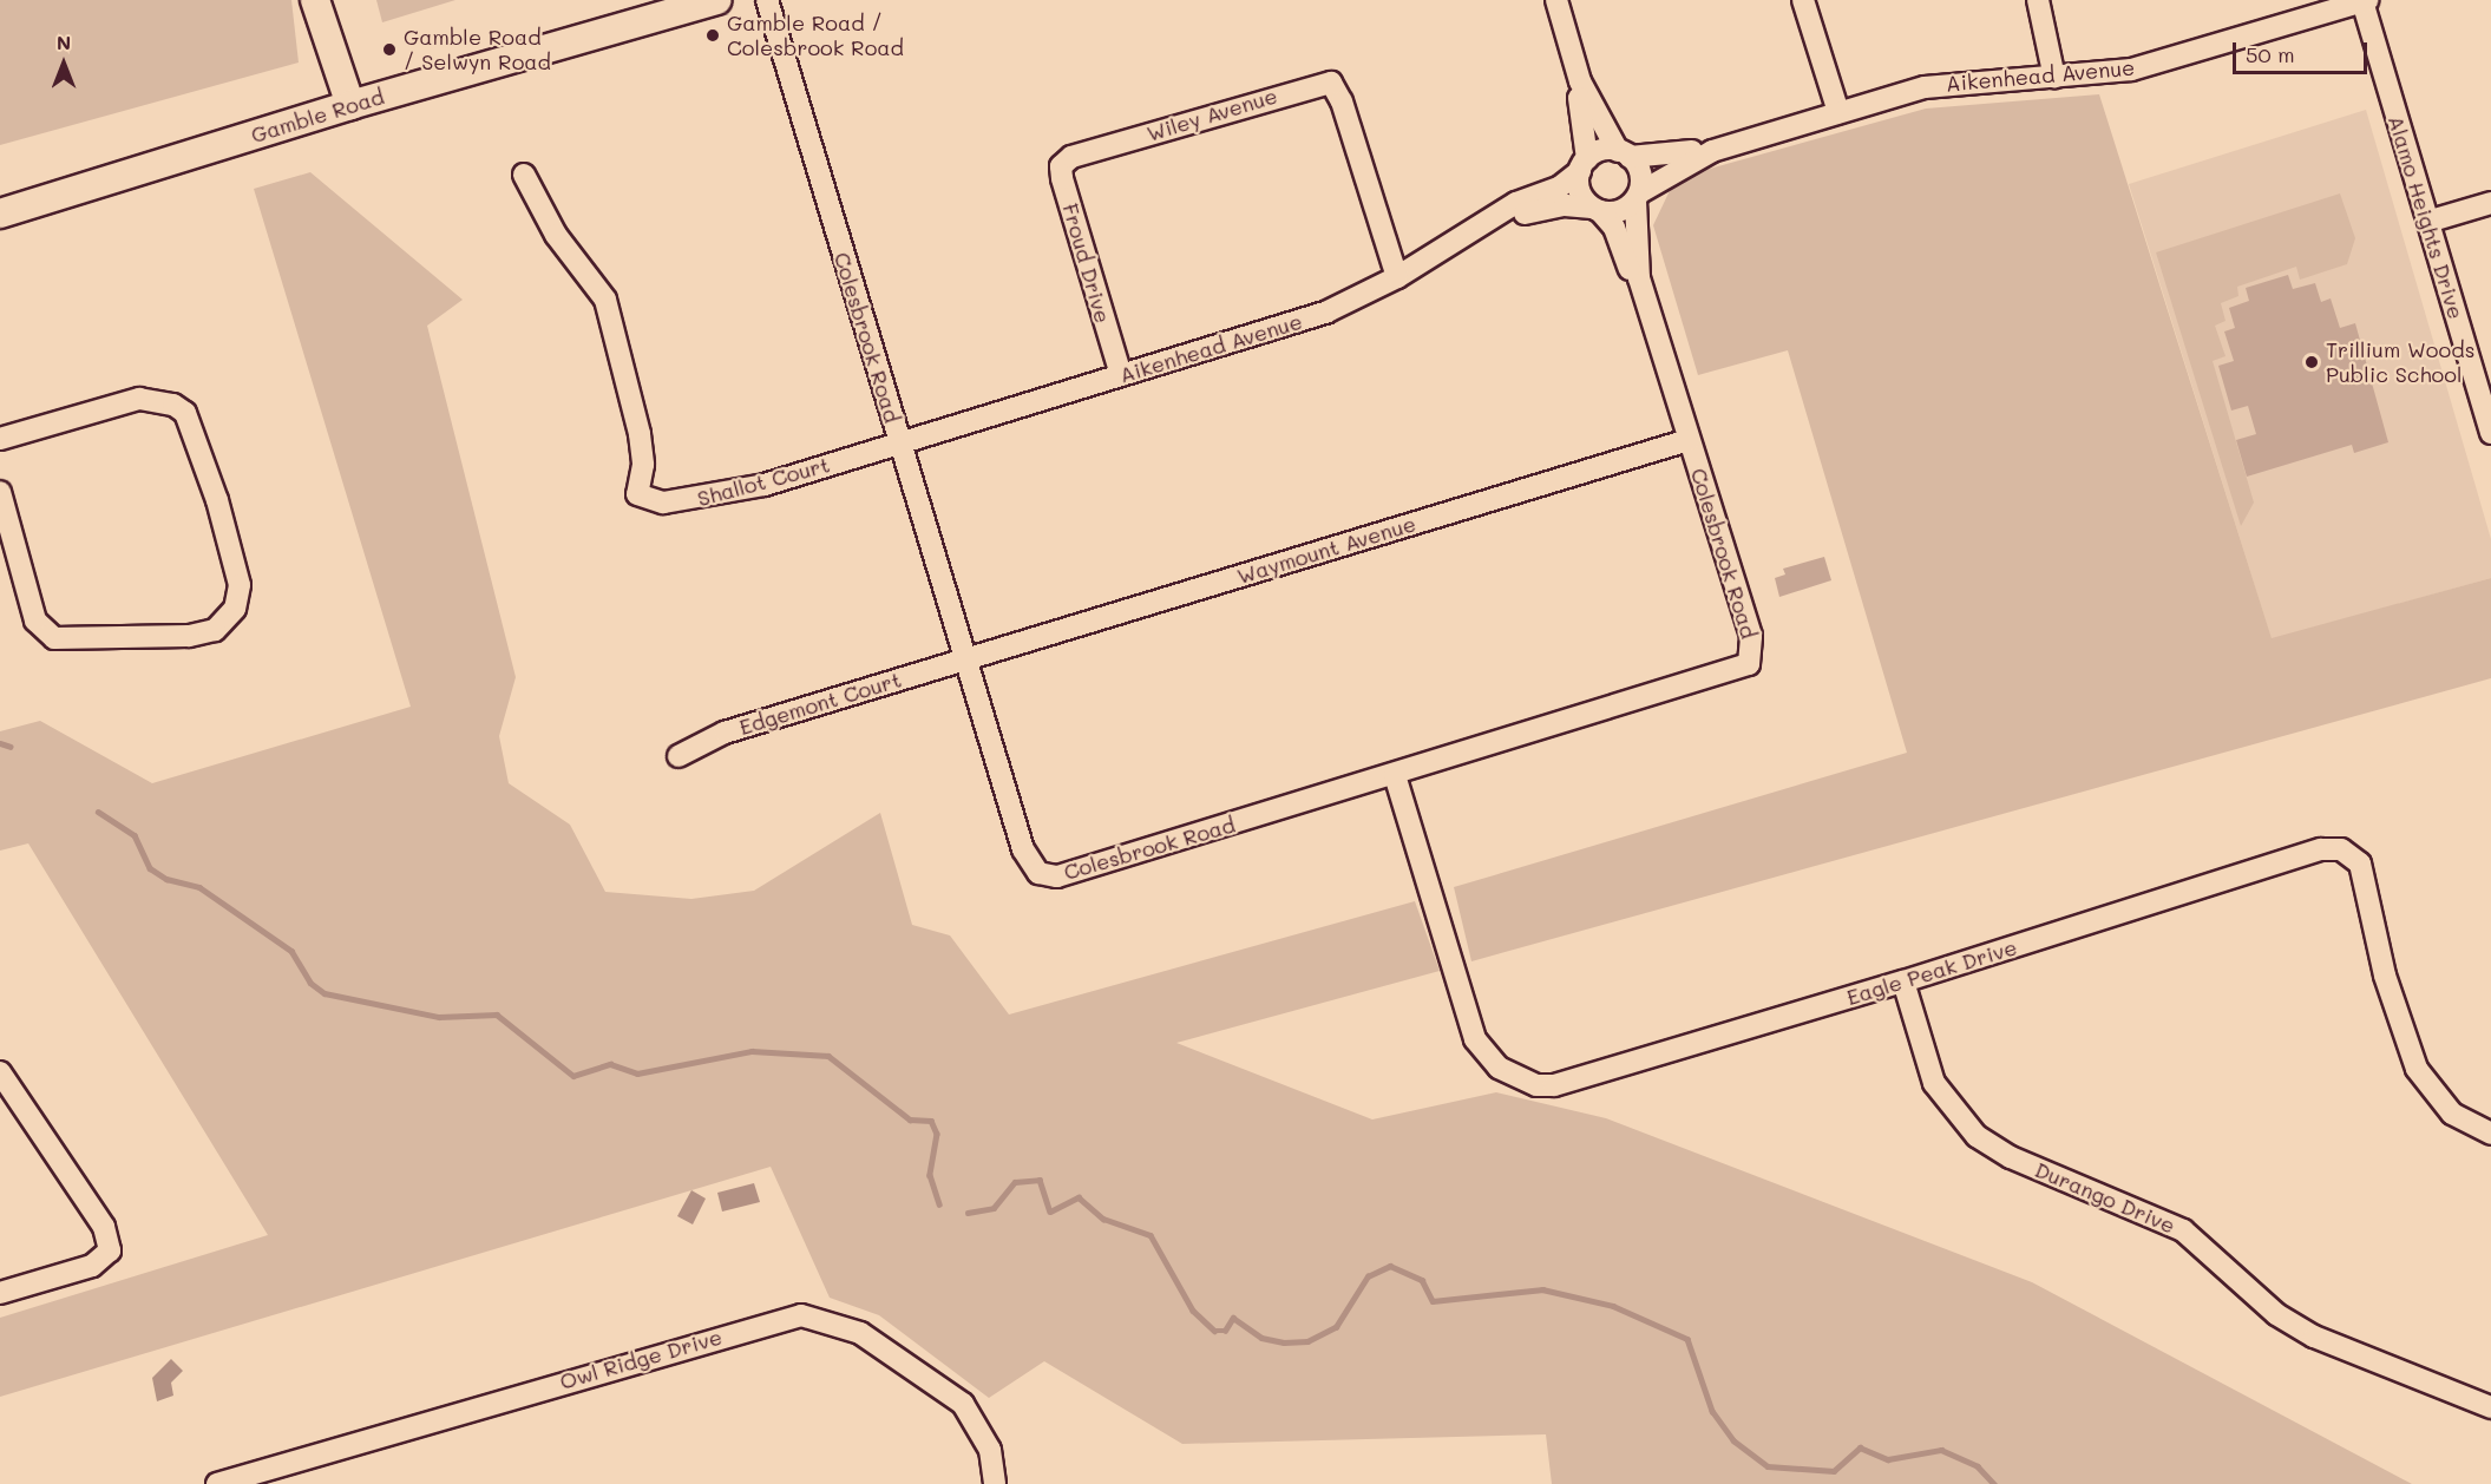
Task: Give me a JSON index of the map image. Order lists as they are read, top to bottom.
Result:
{
  "streets": {
    "main road": ["Gamble Road"],
    "street": [
      "Aikenhead Avenue",
      "Wiley Avenue",
      "Alamo Heights Drive",
      "Froud Drive",
      "Colesbrook Road",
      "Shallot Court",
      "Waymount Avenue",
      "Edgemont Court",
      "Eagle Peak Drive",
      "Durango Drive",
      "Owl Ridge Drive"
    ]
  },
  "crossings": [
    ["Aikenhead Avenue", "Wiley Avenue"],
    ["Aikenhead Avenue", "Alamo Heights Drive"],
    ["Aikenhead Avenue", "Froud Drive"],
    ["Aikenhead Avenue", "Colesbrook Road"],
    ["Aikenhead Avenue", "Shallot Court"],
    ["Wiley Avenue", "Froud Drive"],
    ["Colesbrook Road", "Shallot Court"],
    ["Colesbrook Road", "Waymount Avenue"],
    ["Colesbrook Road", "Edgemont Court"],
    ["Colesbrook Road", "Eagle Peak Drive"],
    ["Waymount Avenue", "Edgemont Court"],
    ["Eagle Peak Drive", "Durango Drive"]
  ],
  "places": ["Gamble Road / Colesbrook Road", "Gamble Road / Selwyn Road", "Trillium Woods Public School"],
  "scale_bar": "50 m",
  "north": "top"
}
